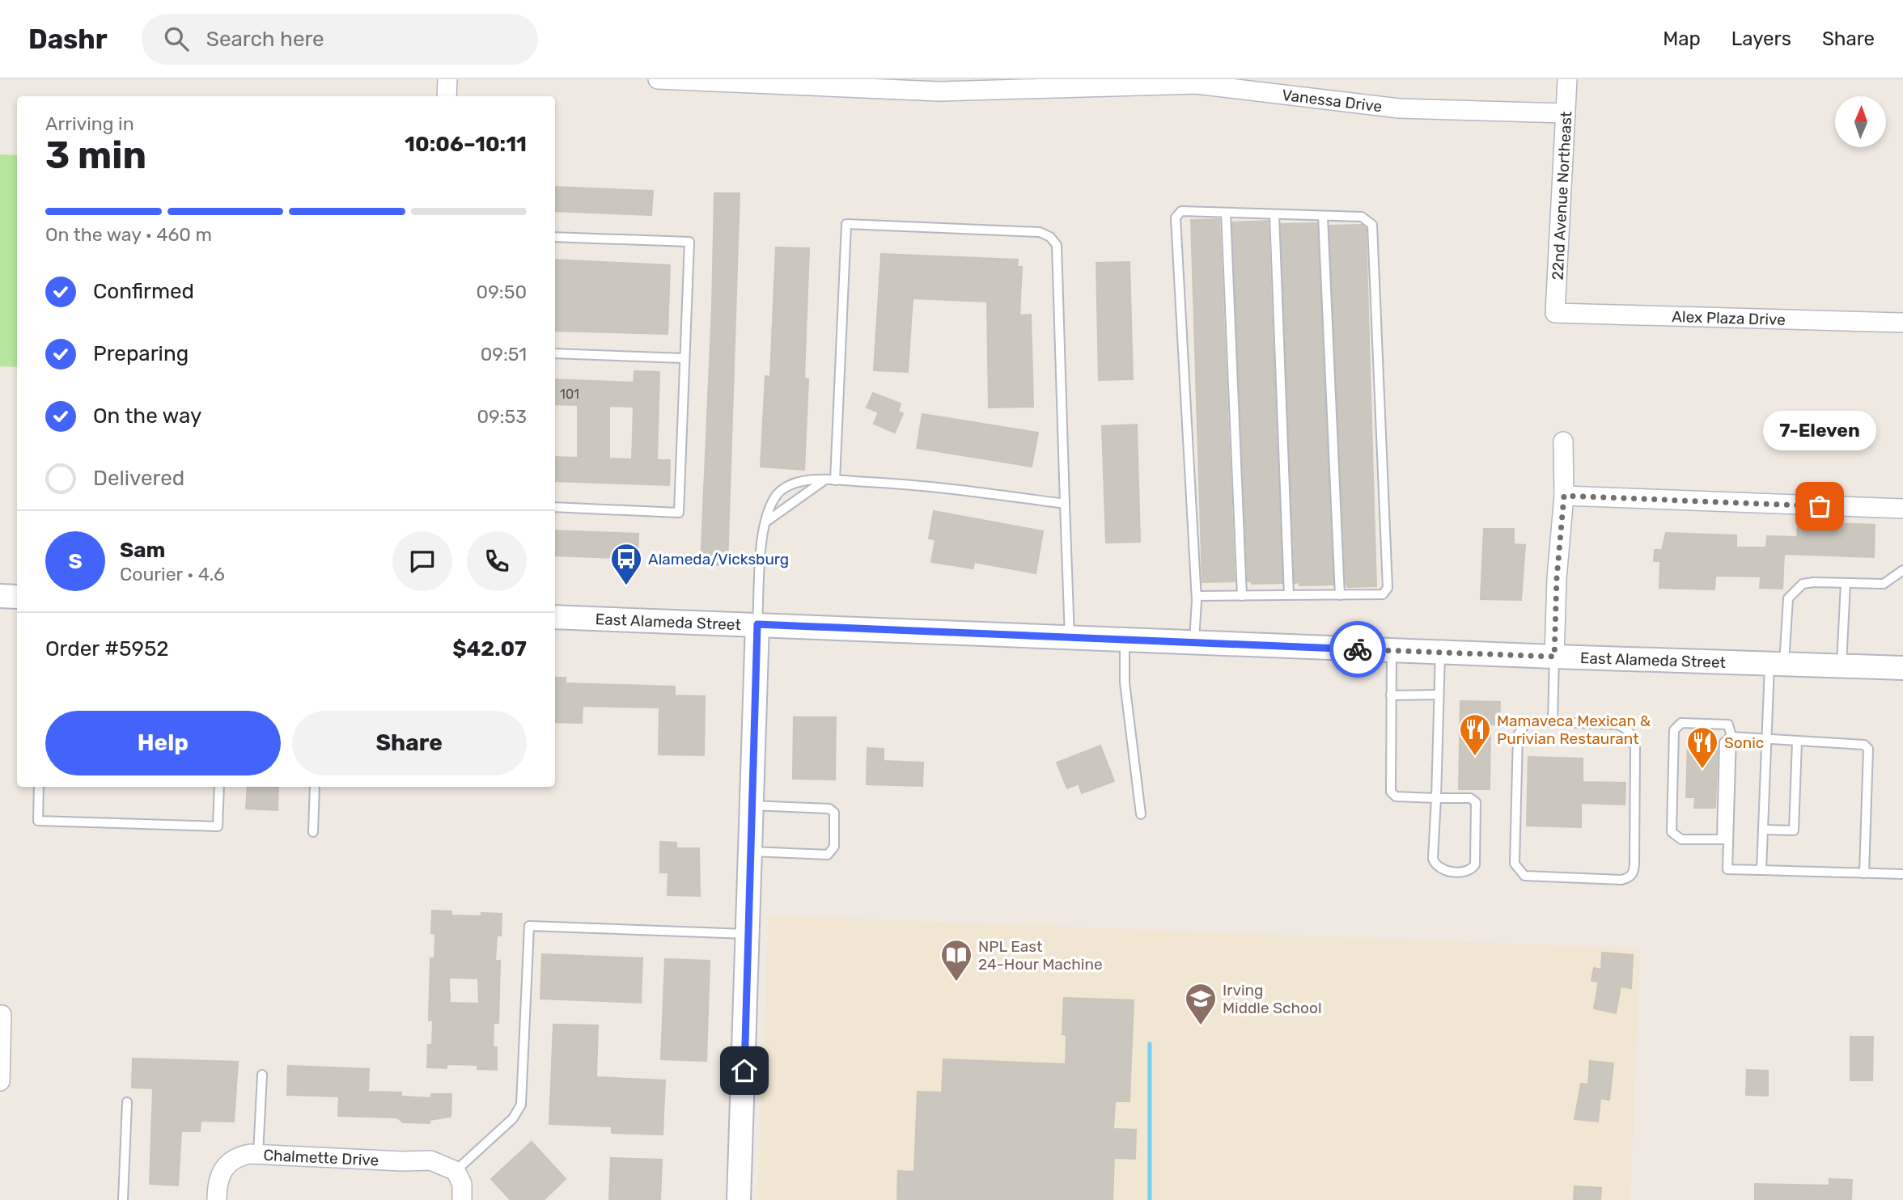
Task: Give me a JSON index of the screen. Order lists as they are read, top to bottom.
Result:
{
  "streets": {
    "street": [
      "Vanessa Drive",
      "22nd Avenue Northeast",
      "Alex Plaza Drive",
      "East Alameda Street",
      "Chalmette Drive"
    ]
  },
  "crossings": [
    ["Vanessa Drive", "22nd Avenue Northeast"],
    ["22nd Avenue Northeast", "Alex Plaza Drive"]
  ],
  "places": {
    "other": ["7-Eleven"],
    "bus stop": ["Alameda/Vicksburg"],
    "restaurant": ["Mamaveca Mexican & Purivian Restaurant", "Sonic"],
    "library": ["NPL East 24-Hour Machine"],
    "school or university": ["Irving Middle School"]
  },
  "house_numbers": ["101"],
  "north": "top",
  "page": {
    "header": "Dashr",
    "search": "Search here",
    "nav": ["Map", "Layers", "Share"],
    "heading": ["3 min", "Arriving in", "10:06–10:11"],
    "panel": [
      "Sam",
      "Courier · 4.6",
      "Order #5952",
      "$42.07"
    ],
    "bar": "On the way · 460 m",
    "list": [
      ["Confirmed", "09:50"],
      ["Preparing", "09:51"],
      ["On the way", "09:53"],
      "Delivered"
    ],
    "bubble": "7-Eleven",
    "round": "S",
    "buttons": ["Help", "Share"]
  }
}
